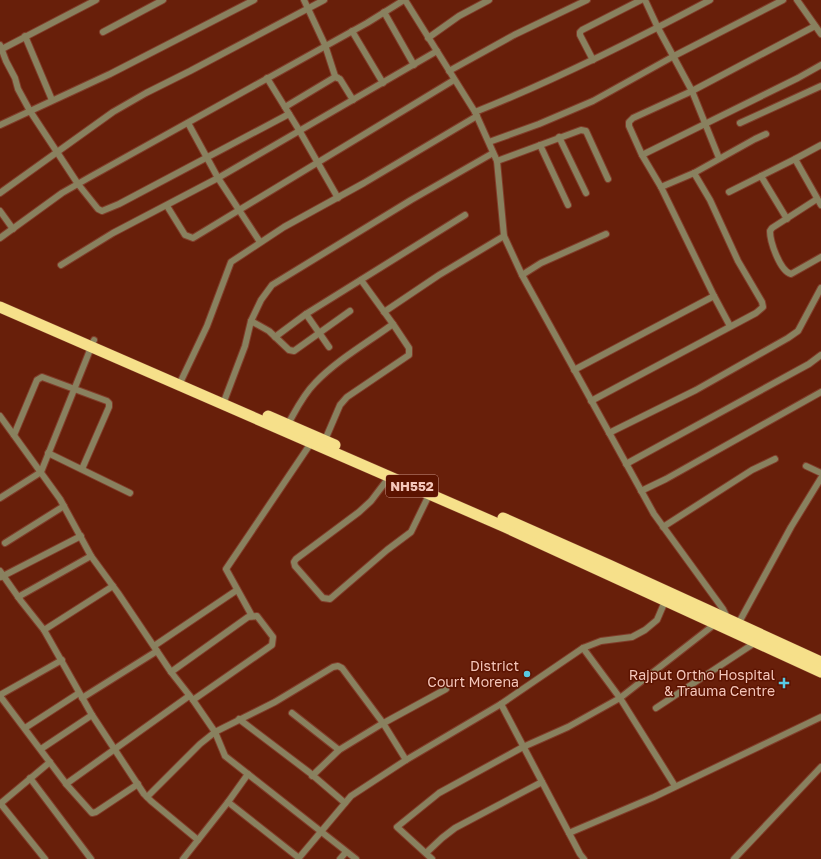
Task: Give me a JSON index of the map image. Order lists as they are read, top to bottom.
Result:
{
  "streets": {
    "highway": ["NH552"]
  },
  "places": {
    "other": ["District Court Morena"],
    "health": ["Rajput Ortho Hospital & Trauma Centre"]
  }
}
